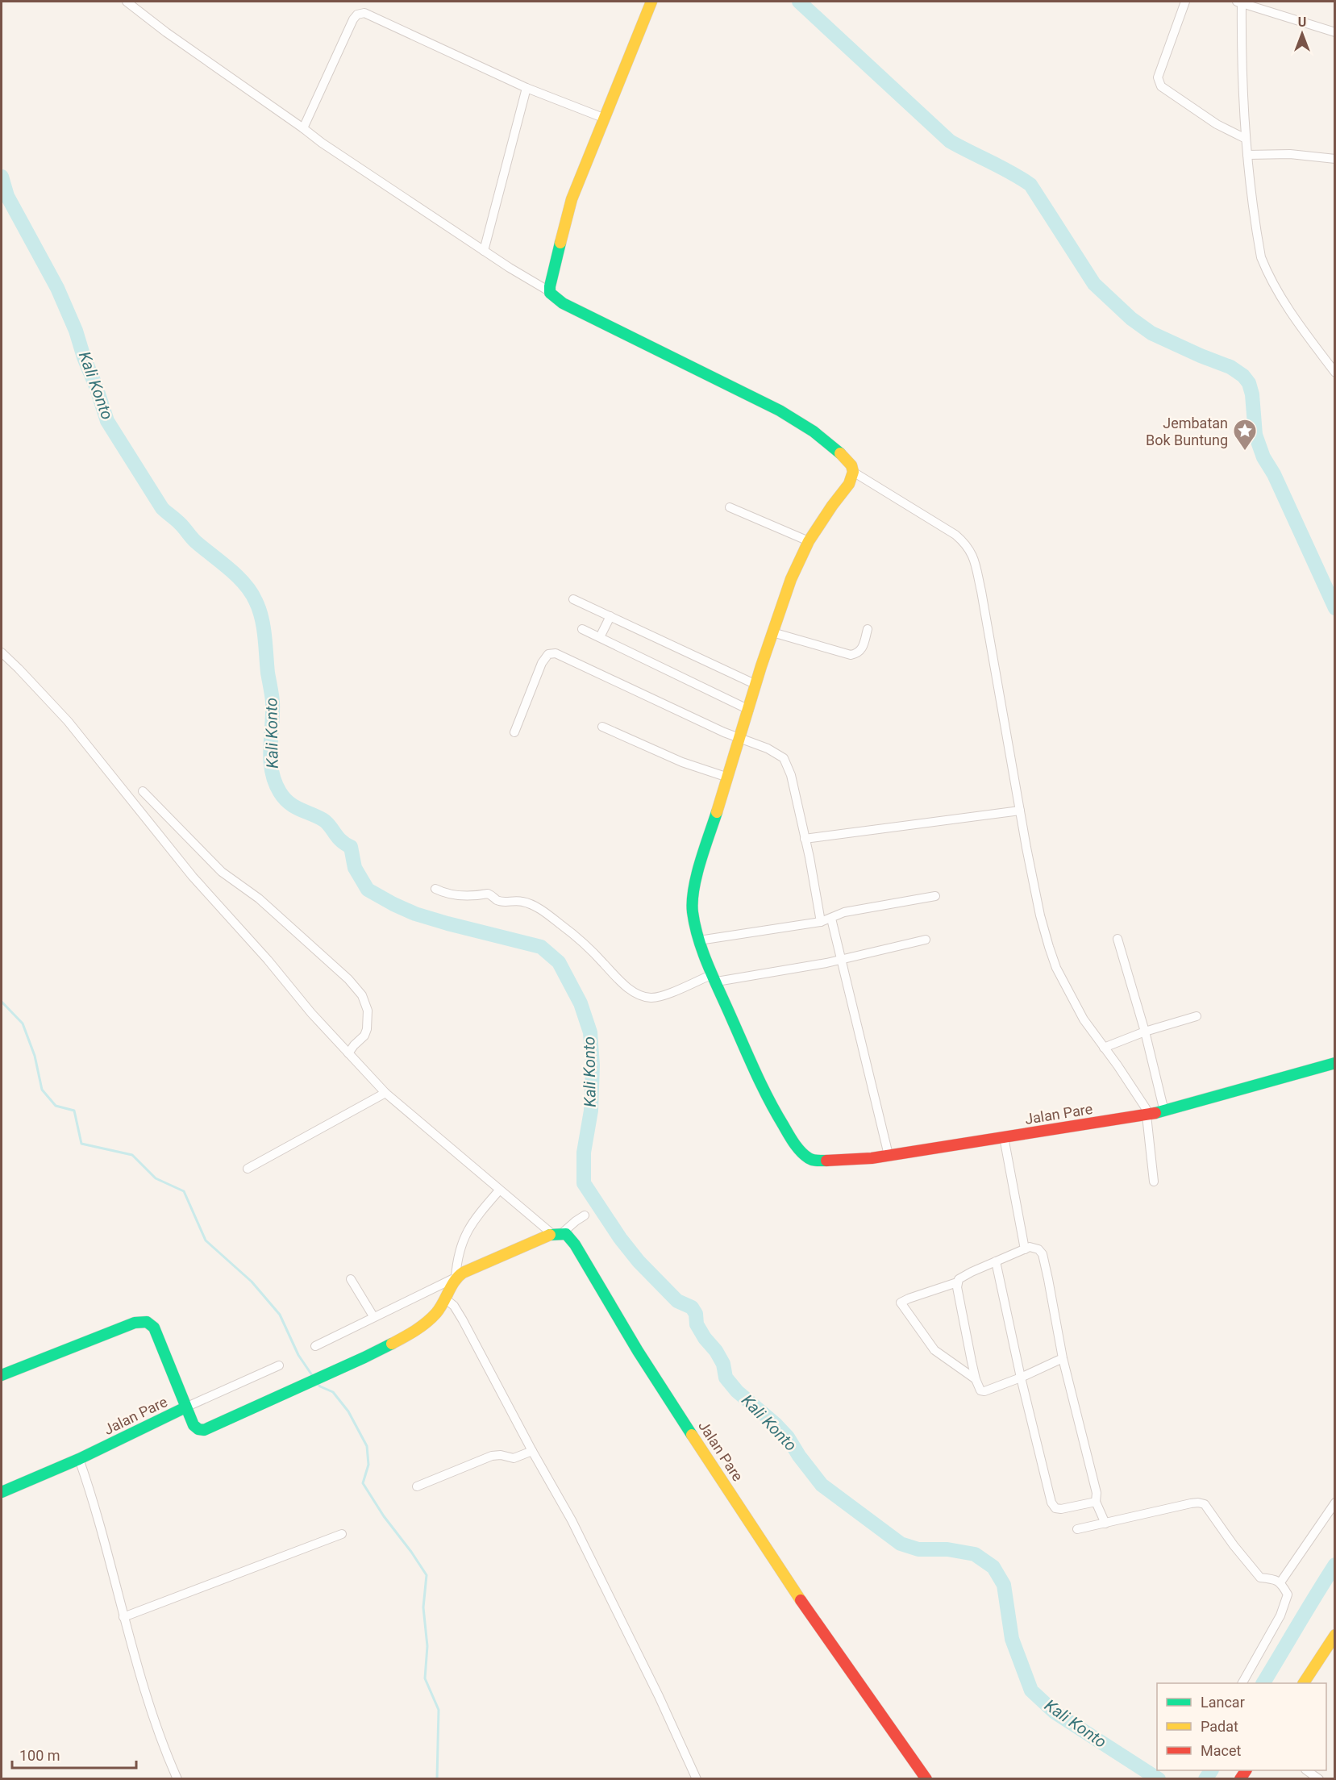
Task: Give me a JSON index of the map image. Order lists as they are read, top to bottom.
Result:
{
  "streets": {
    "street": ["Jalan Pare"]
  },
  "water": ["Kali Konto"],
  "places": {
    "place": ["Jembatan Bok Buntung"]
  },
  "legend": ["Lancar", "Padat", "Macet"],
  "scale_bar": "100 m",
  "north": "top"
}
